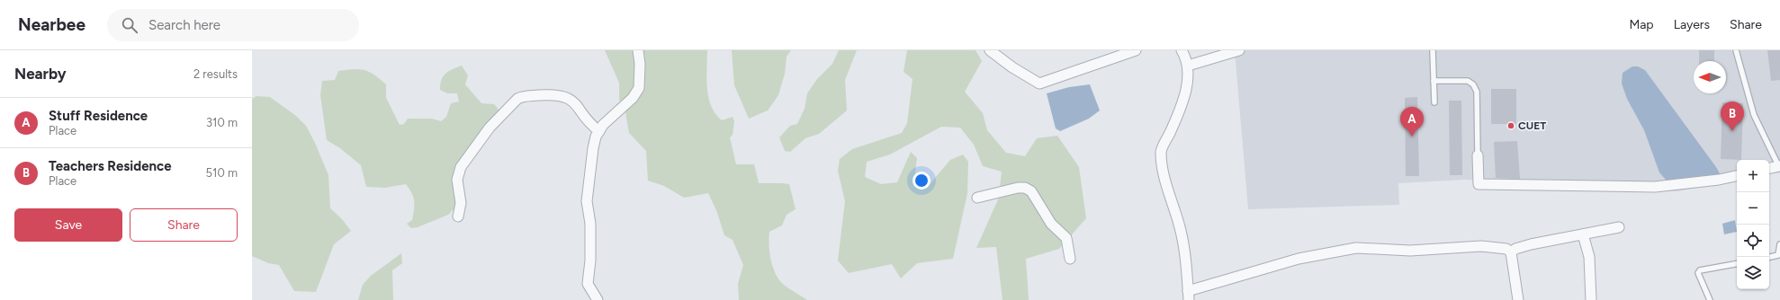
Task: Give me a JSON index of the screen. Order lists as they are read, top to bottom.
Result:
{
  "places": ["CUET"],
  "north": "left",
  "page": {
    "header": "Nearbee",
    "search": "Search here",
    "nav": ["Map", "Layers", "Share"],
    "heading": ["Nearby", "2 results"],
    "list": [
      {
        "mark": "A",
        "name": "Stuff Residence",
        "note": "Place",
        "value": "310 m"
      },
      {
        "mark": "B",
        "name": "Teachers Residence",
        "note": "Place",
        "value": "510 m"
      }
    ],
    "pins": ["B", "A"],
    "map_buttons": ["+", "−"],
    "buttons": ["Save", "Share"]
  }
}
